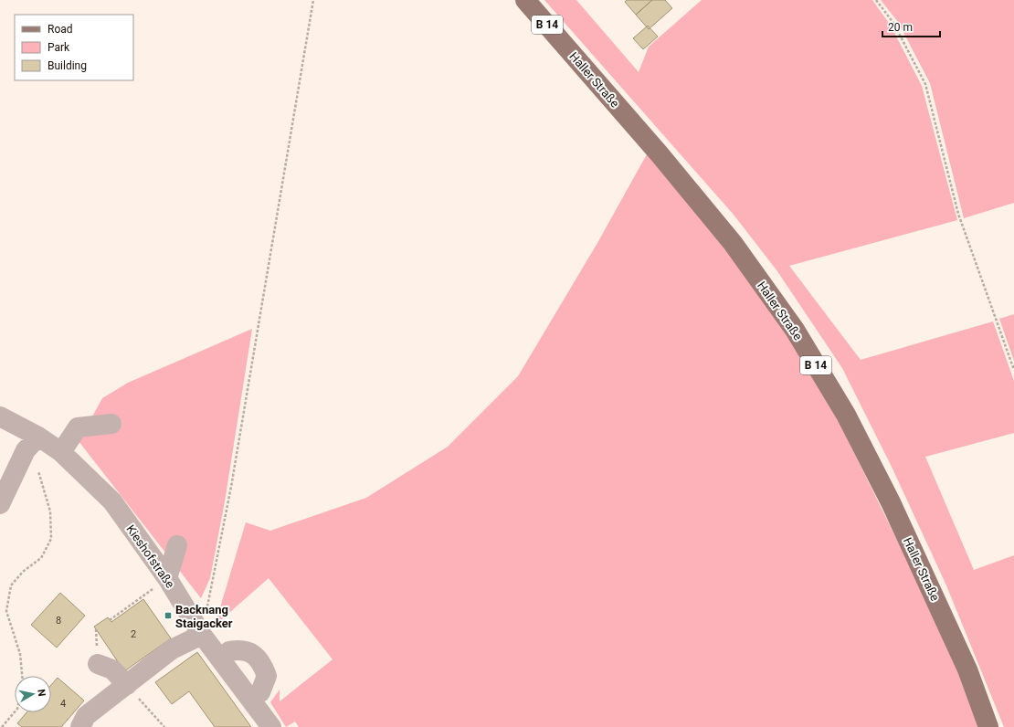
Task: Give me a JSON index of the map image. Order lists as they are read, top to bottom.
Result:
{
  "streets": {
    "main road": ["B 14", "Haller Straße"],
    "street": ["Kieshofstraße"]
  },
  "places": {
    "transit": ["Backnang Staigacker"]
  },
  "house_numbers": ["8", "2", "4"],
  "legend": ["Road", "Park", "Building"],
  "scale_bar": "20 m",
  "north": "right"
}
